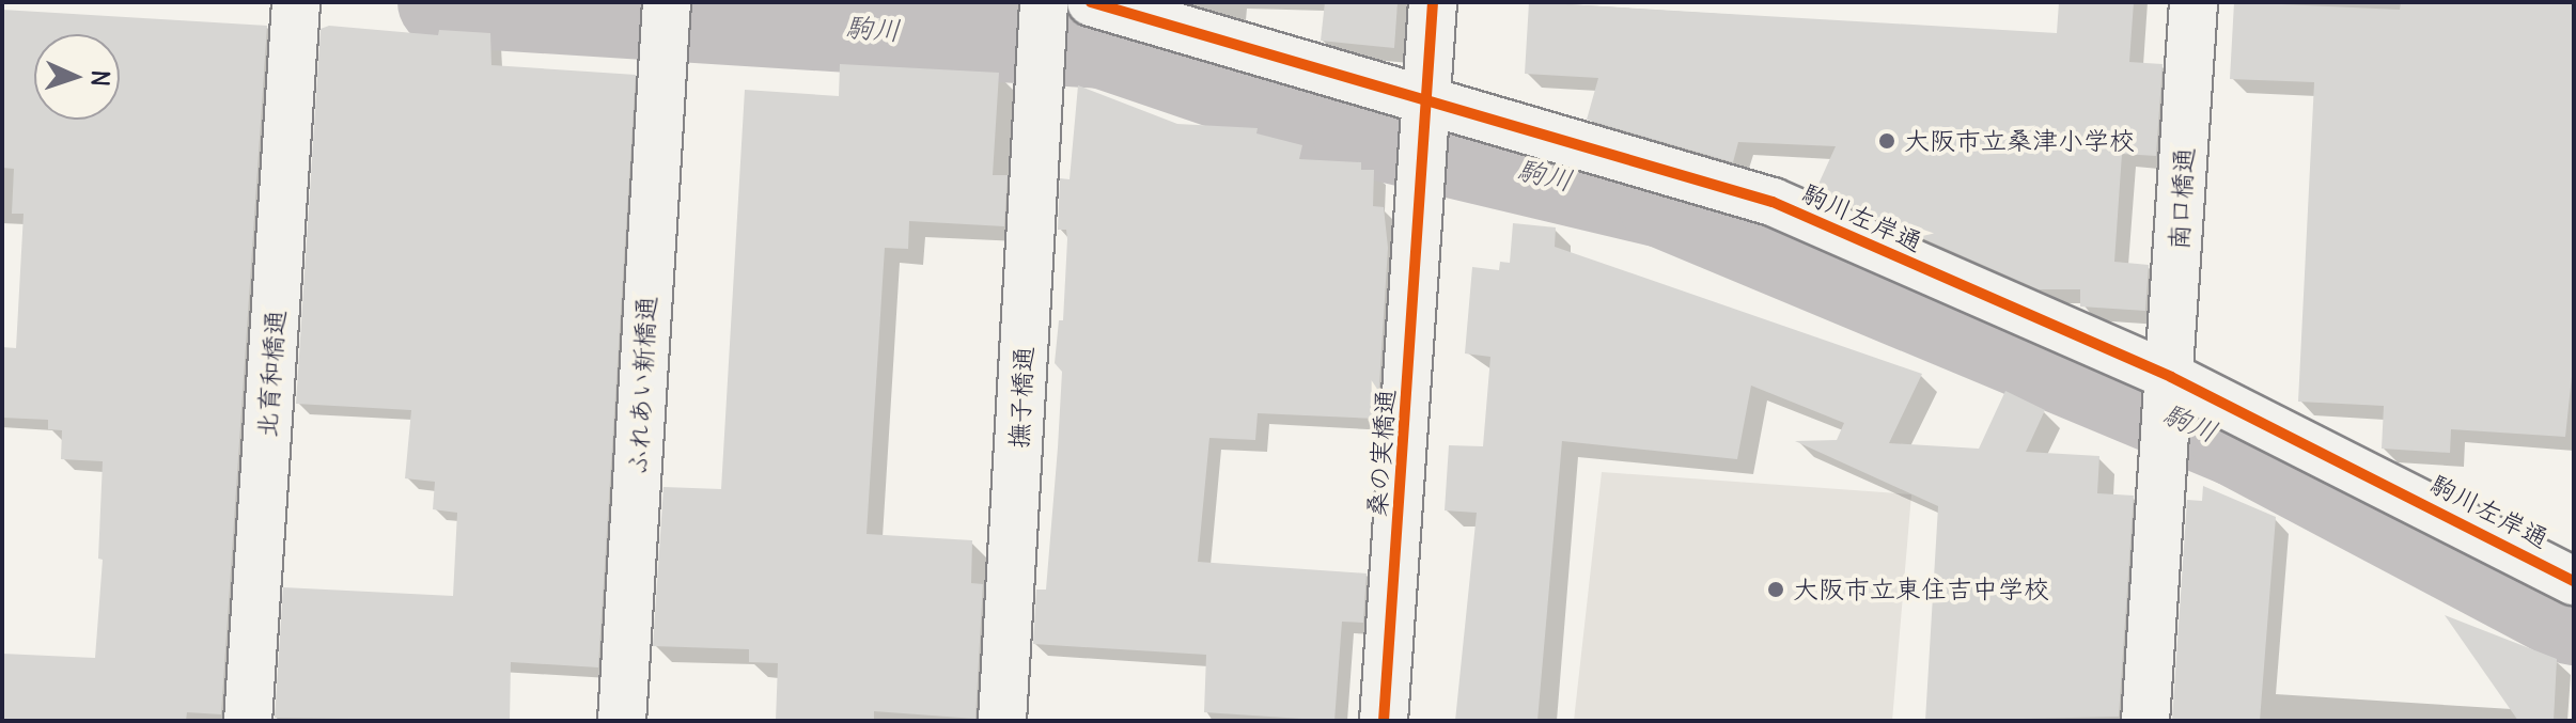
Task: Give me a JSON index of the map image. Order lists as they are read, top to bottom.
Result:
{
  "streets": {
    "street": [
      "南口橋通",
      "駒川左岸通",
      "北育和橋通",
      "ふれあい新橋通",
      "撫子橋通",
      "桑の実橋通"
    ]
  },
  "crossings": [
    ["南口橋通", "駒川左岸通"],
    ["駒川左岸通", "桑の実橋通"]
  ],
  "water": ["駒川"],
  "places": ["大阪市立桑津小学校", "大阪市立東住吉中学校"],
  "north": "right"
}
